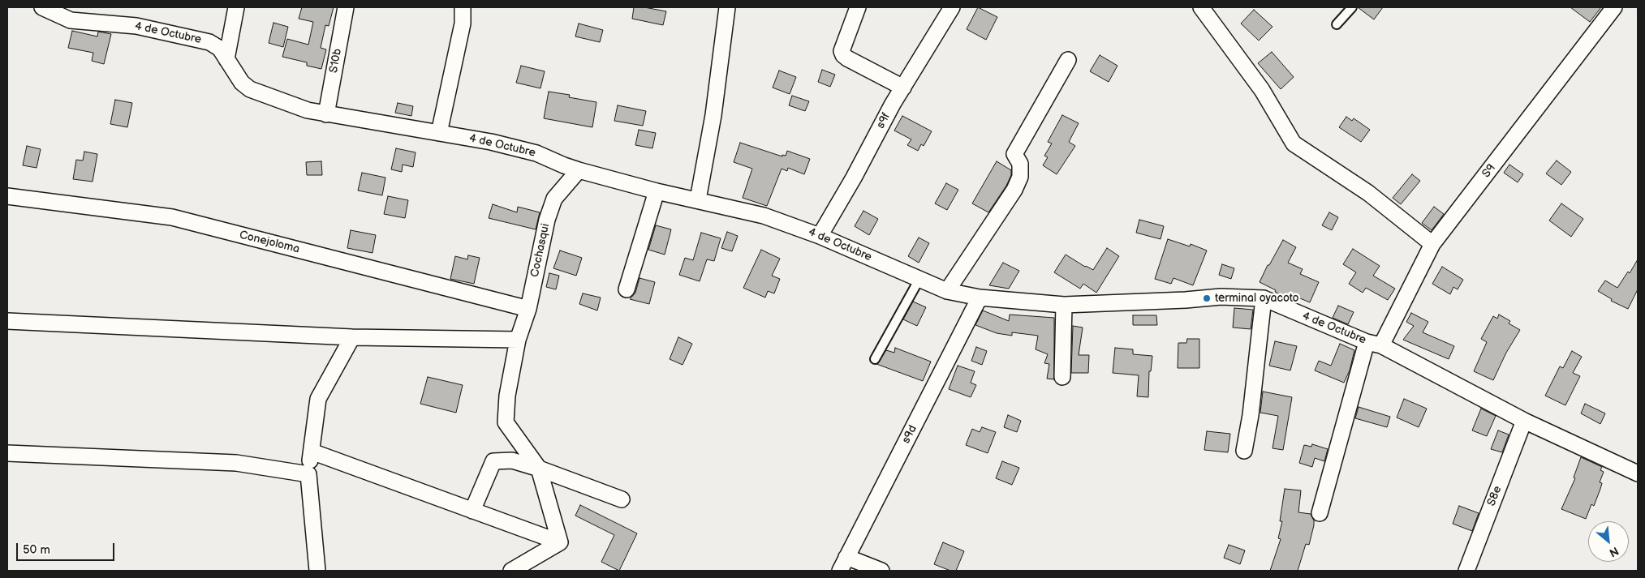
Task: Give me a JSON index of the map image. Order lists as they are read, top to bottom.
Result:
{
  "streets": {
    "street": [
      "4 de Octubre",
      "S10b",
      "s9f",
      "S9",
      "Conejoloma",
      "Cochasqui",
      "s9d",
      "S8e"
    ]
  },
  "crossings": [
    ["4 de Octubre", "S10b"],
    ["4 de Octubre", "s9f"],
    ["4 de Octubre", "S9"],
    ["4 de Octubre", "Cochasqui"],
    ["4 de Octubre", "s9d"],
    ["4 de Octubre", "S8e"],
    ["Conejoloma", "Cochasqui"]
  ],
  "places": ["terminal oyacoto"],
  "scale_bar": "50 m",
  "north": "bottom right"
}
